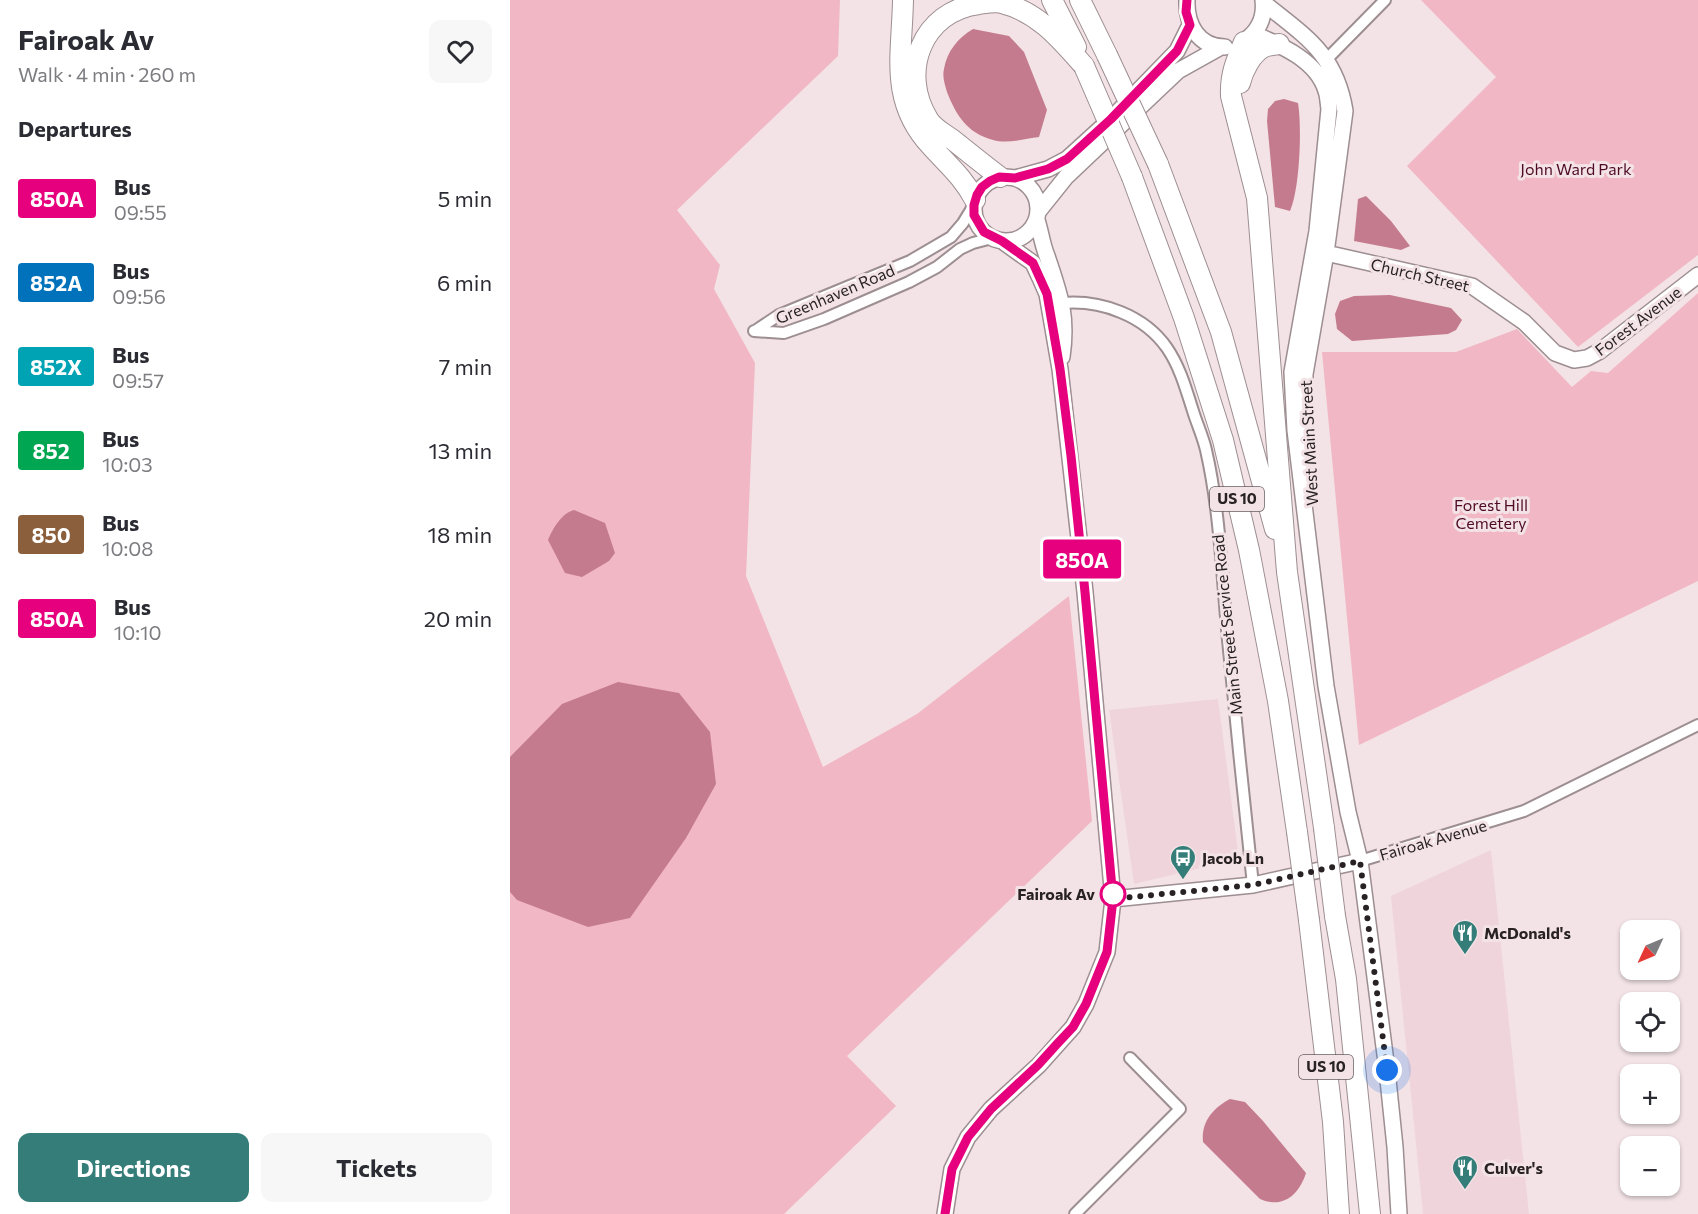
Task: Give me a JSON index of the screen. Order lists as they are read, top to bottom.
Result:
{
  "streets": {
    "highway": ["US 10"],
    "street": [
      "Church Street",
      "Greenhaven Road",
      "Forest Avenue",
      "West Main Street",
      "Main Street Service Road",
      "Fairoak Avenue"
    ]
  },
  "crossings": [
    ["Church Street", "Forest Avenue"],
    ["Church Street", "West Main Street"],
    ["West Main Street", "Fairoak Avenue"],
    ["Main Street Service Road", "Fairoak Avenue"]
  ],
  "parks": ["John Ward Park", "Forest Hill Cemetery"],
  "places": {
    "bus stop": ["Jacob Ln"],
    "other": ["Fairoak Av"],
    "restaurant": ["McDonald's", "Culver's"]
  },
  "lines": ["bus line 850A"],
  "north": "bottom left",
  "page": {
    "heading": [
      ["Fairoak Av", "Walk · 4 min · 260 m"],
      "Departures"
    ],
    "on_map": "850A",
    "list": [
      {
        "mark": "850A",
        "name": "Bus",
        "note": "09:55",
        "value": "5 min"
      },
      {
        "mark": "852A",
        "name": "Bus",
        "note": "09:56",
        "value": "6 min"
      },
      {
        "mark": "852X",
        "name": "Bus",
        "note": "09:57",
        "value": "7 min"
      },
      {
        "mark": "852",
        "name": "Bus",
        "note": "10:03",
        "value": "13 min"
      },
      {
        "mark": "850",
        "name": "Bus",
        "note": "10:08",
        "value": "18 min"
      },
      {
        "mark": "850A",
        "name": "Bus",
        "note": "10:10",
        "value": "20 min"
      }
    ],
    "map_buttons": ["+", "−"],
    "buttons": ["Directions", "Tickets"]
  }
}
